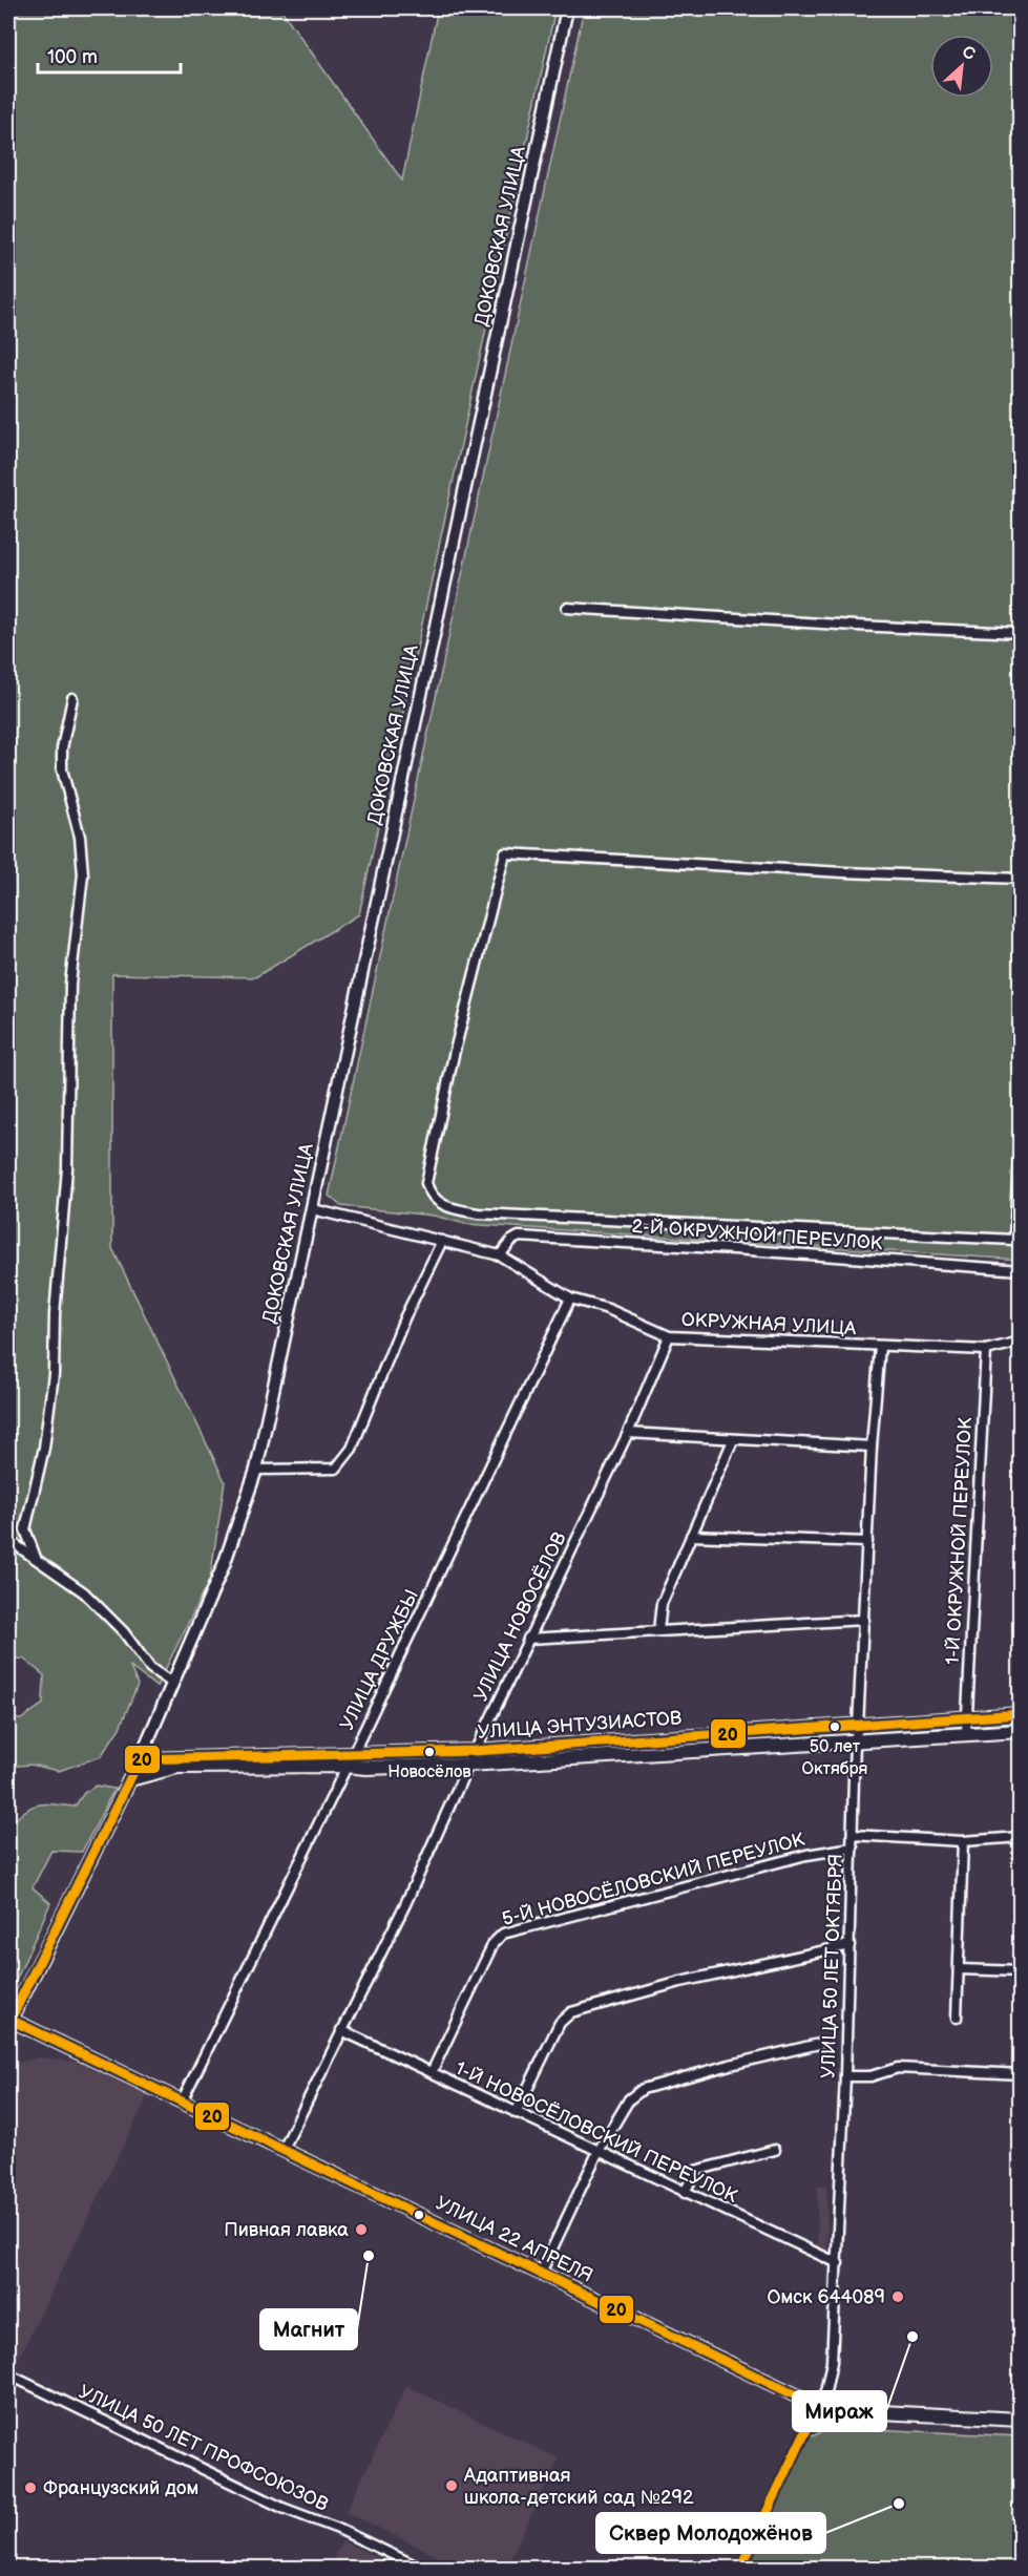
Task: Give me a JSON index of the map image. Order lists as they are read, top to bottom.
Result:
{
  "streets": {
    "main road": ["ДОКОВСКАЯ УЛИЦА", "УЛИЦА ЭНТУЗИАСТОВ", "УЛИЦА 22 АПРЕЛЯ"],
    "street": [
      "2-Й ОКРУЖНОЙ ПЕРЕУЛОК",
      "ОКРУЖНАЯ УЛИЦА",
      "1-Й ОКРУЖНОЙ ПЕРЕУЛОК",
      "УЛИЦА НОВОСЁЛОВ",
      "УЛИЦА ДРУЖБЫ",
      "5-Й НОВОСЁЛОВСКИЙ ПЕРЕУЛОК",
      "УЛИЦА 50 ЛЕТ ОКТЯБРЯ",
      "1-Й НОВОСЁЛОВСКИЙ ПЕРЕУЛОК",
      "УЛИЦА 50 ЛЕТ ПРОФСОЮЗОВ"
    ]
  },
  "crossings": [
    ["ДОКОВСКАЯ УЛИЦА", "ОКРУЖНАЯ УЛИЦА"],
    ["ДОКОВСКАЯ УЛИЦА", "УЛИЦА ЭНТУЗИАСТОВ"],
    ["ДОКОВСКАЯ УЛИЦА", "УЛИЦА 22 АПРЕЛЯ"],
    ["2-Й ОКРУЖНОЙ ПЕРЕУЛОК", "ОКРУЖНАЯ УЛИЦА"],
    ["ОКРУЖНАЯ УЛИЦА", "1-Й ОКРУЖНОЙ ПЕРЕУЛОК"],
    ["ОКРУЖНАЯ УЛИЦА", "УЛИЦА НОВОСЁЛОВ"],
    ["ОКРУЖНАЯ УЛИЦА", "УЛИЦА ДРУЖБЫ"],
    ["ОКРУЖНАЯ УЛИЦА", "УЛИЦА 50 ЛЕТ ОКТЯБРЯ"],
    ["1-Й ОКРУЖНОЙ ПЕРЕУЛОК", "УЛИЦА ЭНТУЗИАСТОВ"],
    ["УЛИЦА НОВОСЁЛОВ", "УЛИЦА ЭНТУЗИАСТОВ"],
    ["УЛИЦА НОВОСЁЛОВ", "1-Й НОВОСЁЛОВСКИЙ ПЕРЕУЛОК"],
    ["УЛИЦА НОВОСЁЛОВ", "УЛИЦА 22 АПРЕЛЯ"],
    ["УЛИЦА ДРУЖБЫ", "УЛИЦА ЭНТУЗИАСТОВ"],
    ["УЛИЦА ДРУЖБЫ", "УЛИЦА 22 АПРЕЛЯ"],
    ["УЛИЦА ЭНТУЗИАСТОВ", "УЛИЦА 50 ЛЕТ ОКТЯБРЯ"],
    ["5-Й НОВОСЁЛОВСКИЙ ПЕРЕУЛОК", "УЛИЦА 50 ЛЕТ ОКТЯБРЯ"],
    ["5-Й НОВОСЁЛОВСКИЙ ПЕРЕУЛОК", "1-Й НОВОСЁЛОВСКИЙ ПЕРЕУЛОК"],
    ["УЛИЦА 50 ЛЕТ ОКТЯБРЯ", "1-Й НОВОСЁЛОВСКИЙ ПЕРЕУЛОК"],
    ["УЛИЦА 50 ЛЕТ ОКТЯБРЯ", "УЛИЦА 22 АПРЕЛЯ"]
  ],
  "places": [
    "50 лет Октября",
    "Новосёлов",
    "Пивная лавка",
    "Магнит",
    "Омск 644089",
    "Мираж",
    "Адаптивная школа-детский сад №292",
    "Французский дом",
    "Сквер Молодожёнов"
  ],
  "lines": ["transit line 20"],
  "scale_bar": "100 m",
  "north": "top right"
}
